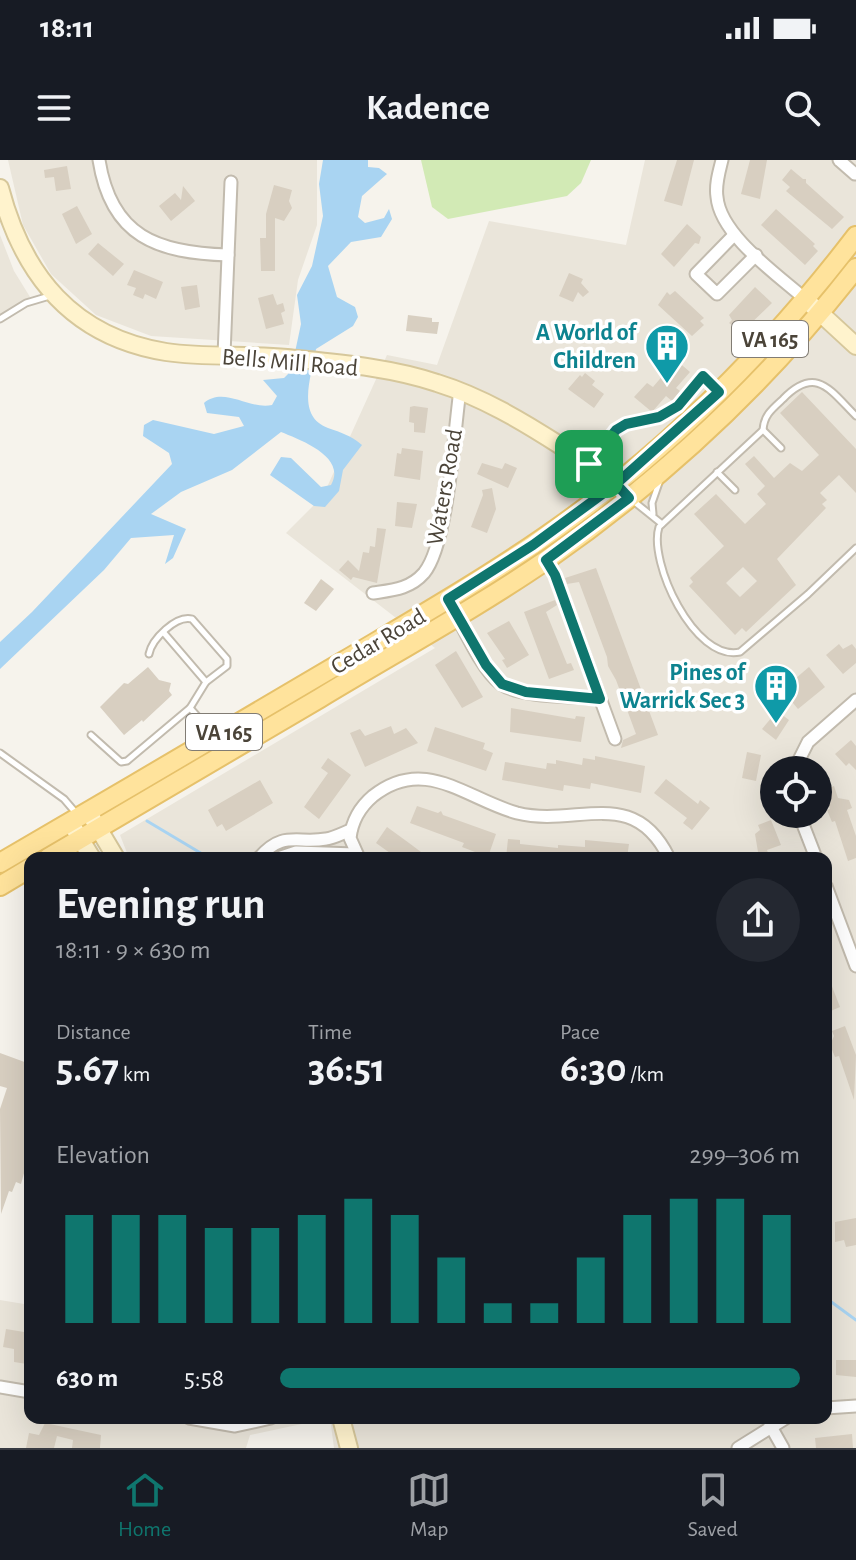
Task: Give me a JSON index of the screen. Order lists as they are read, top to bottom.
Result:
{
  "streets": {
    "main road": ["VA 165", "Cedar Road"],
    "street": ["Bells Mill Road", "Waters Road"]
  },
  "crossings": [
    ["Bells Mill Road", "Waters Road"],
    ["Bells Mill Road", "Cedar Road"]
  ],
  "places": {
    "building": ["A World of Children", "Pines of Warrick Sec 3"]
  },
  "page": {
    "status": "18:11",
    "header": "Kadence",
    "heading": ["Evening run", "18:11 · 9 × 630 m"],
    "stats": [
      ["Distance", "5.67 km"],
      ["Time", "36:51"],
      ["Pace", "6:30 /km"]
    ],
    "chart": ["Elevation", "299–306 m"],
    "list": [
      {
        "name": "630 m",
        "note": "5:58"
      }
    ],
    "tabs": ["Home", "Map", "Saved"]
  }
}
